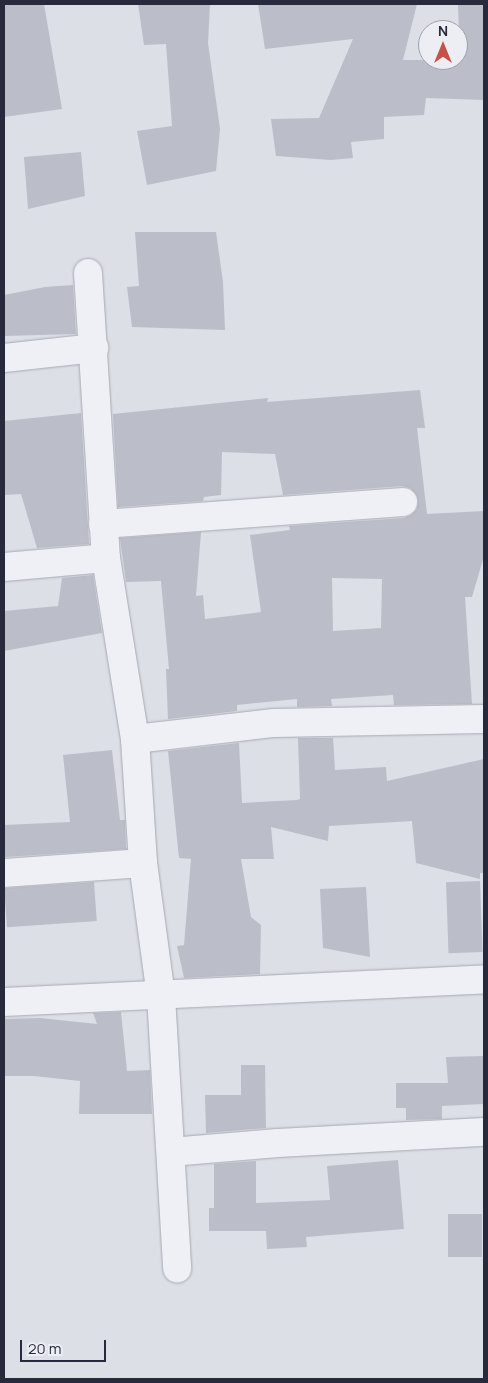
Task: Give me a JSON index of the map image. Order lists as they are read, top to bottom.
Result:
{
  "scale_bar": "20 m",
  "north": "top"
}
